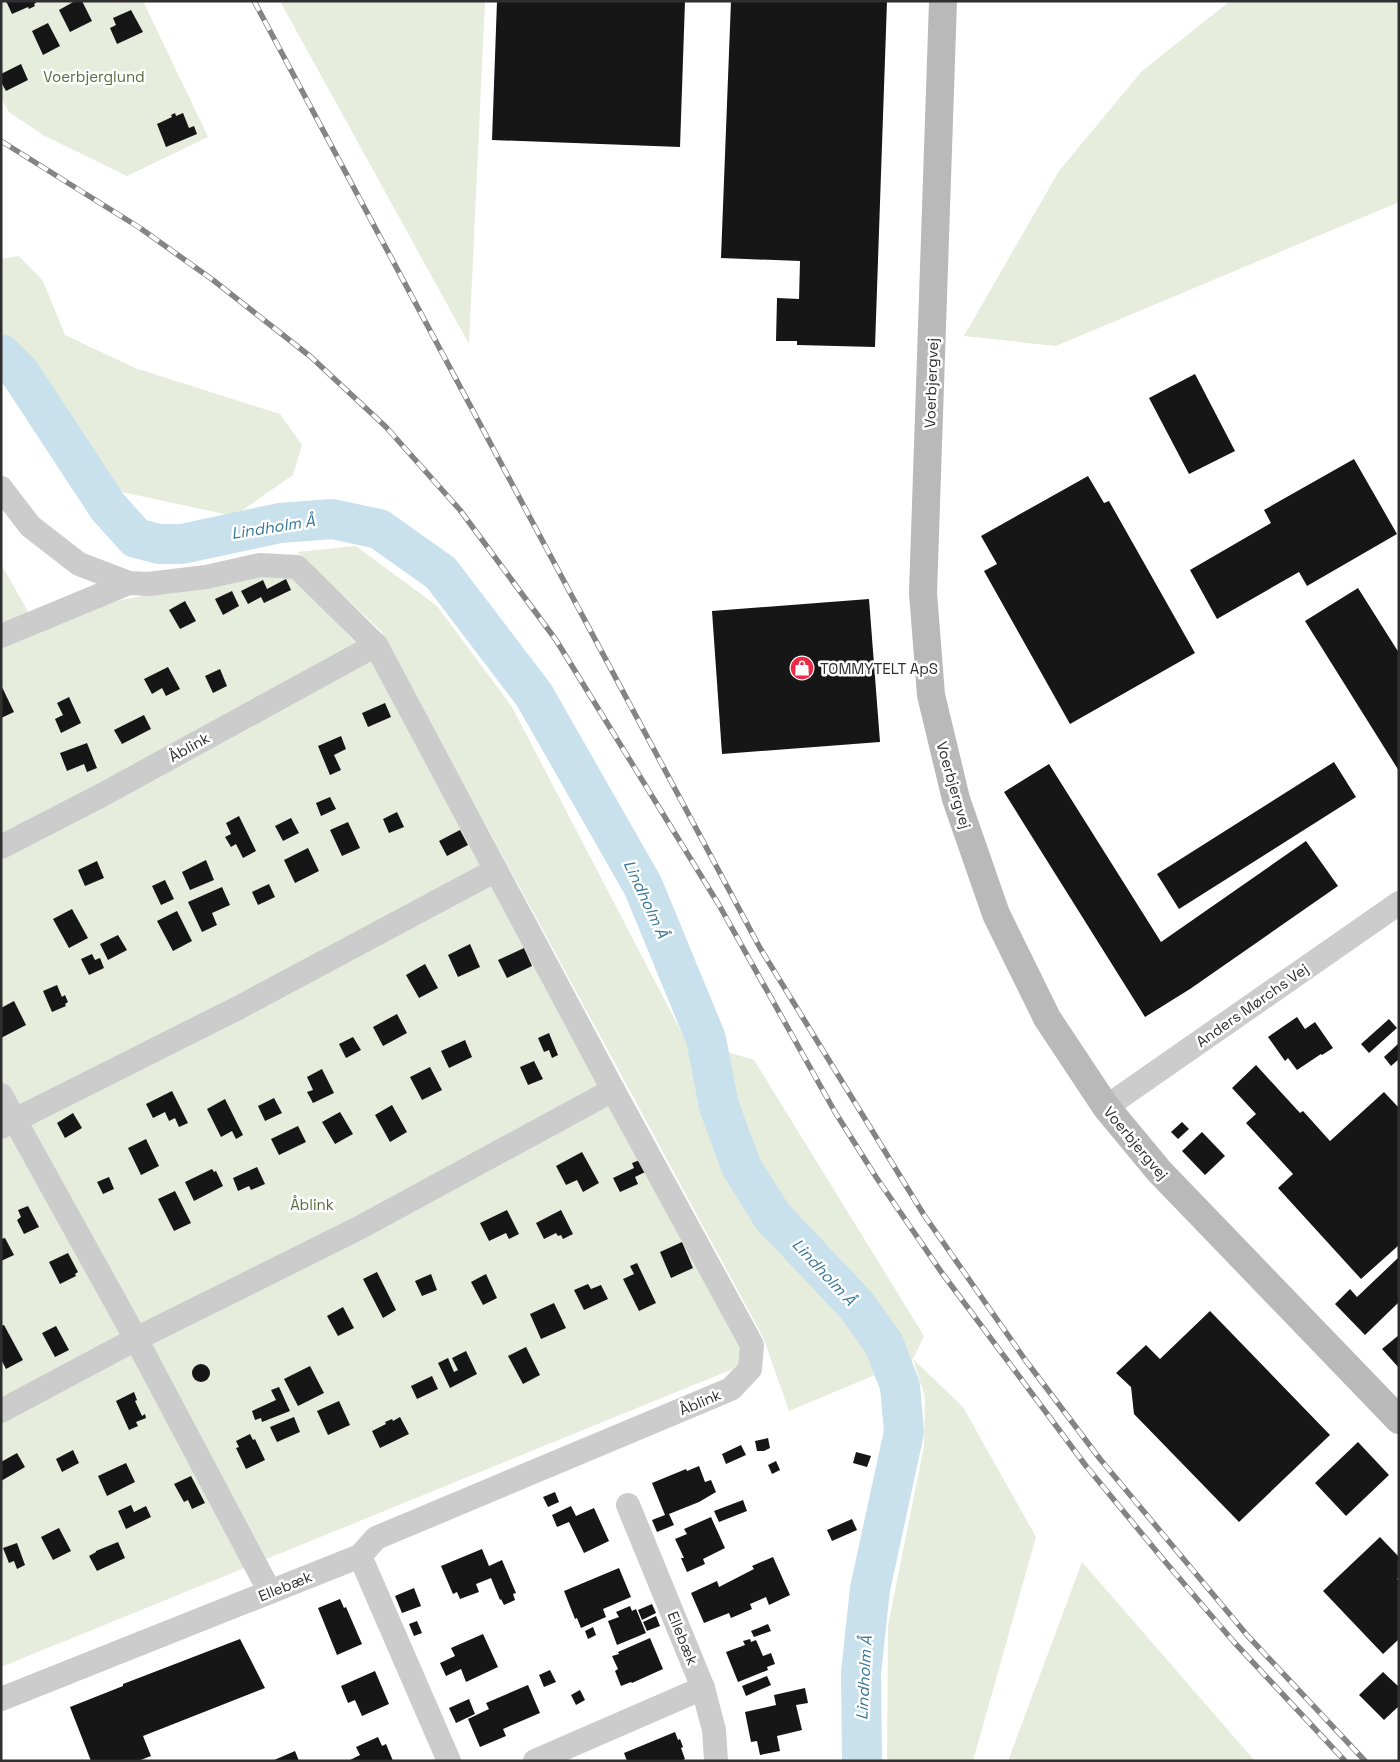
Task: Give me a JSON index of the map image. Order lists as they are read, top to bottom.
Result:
{
  "streets": {
    "street": [
      "Voerbjergvej",
      "Åblink",
      "Anders Mørchs Vej",
      "Ellebæk"
    ]
  },
  "crossings": [
    ["Voerbjergvej", "Anders Mørchs Vej"],
    ["Åblink", "Ellebæk"]
  ],
  "water": ["Lindholm Å"],
  "parks": ["Voerbjerglund", "Åblink"],
  "places": {
    "shop": ["TOMMYTELT ApS"]
  }
}
